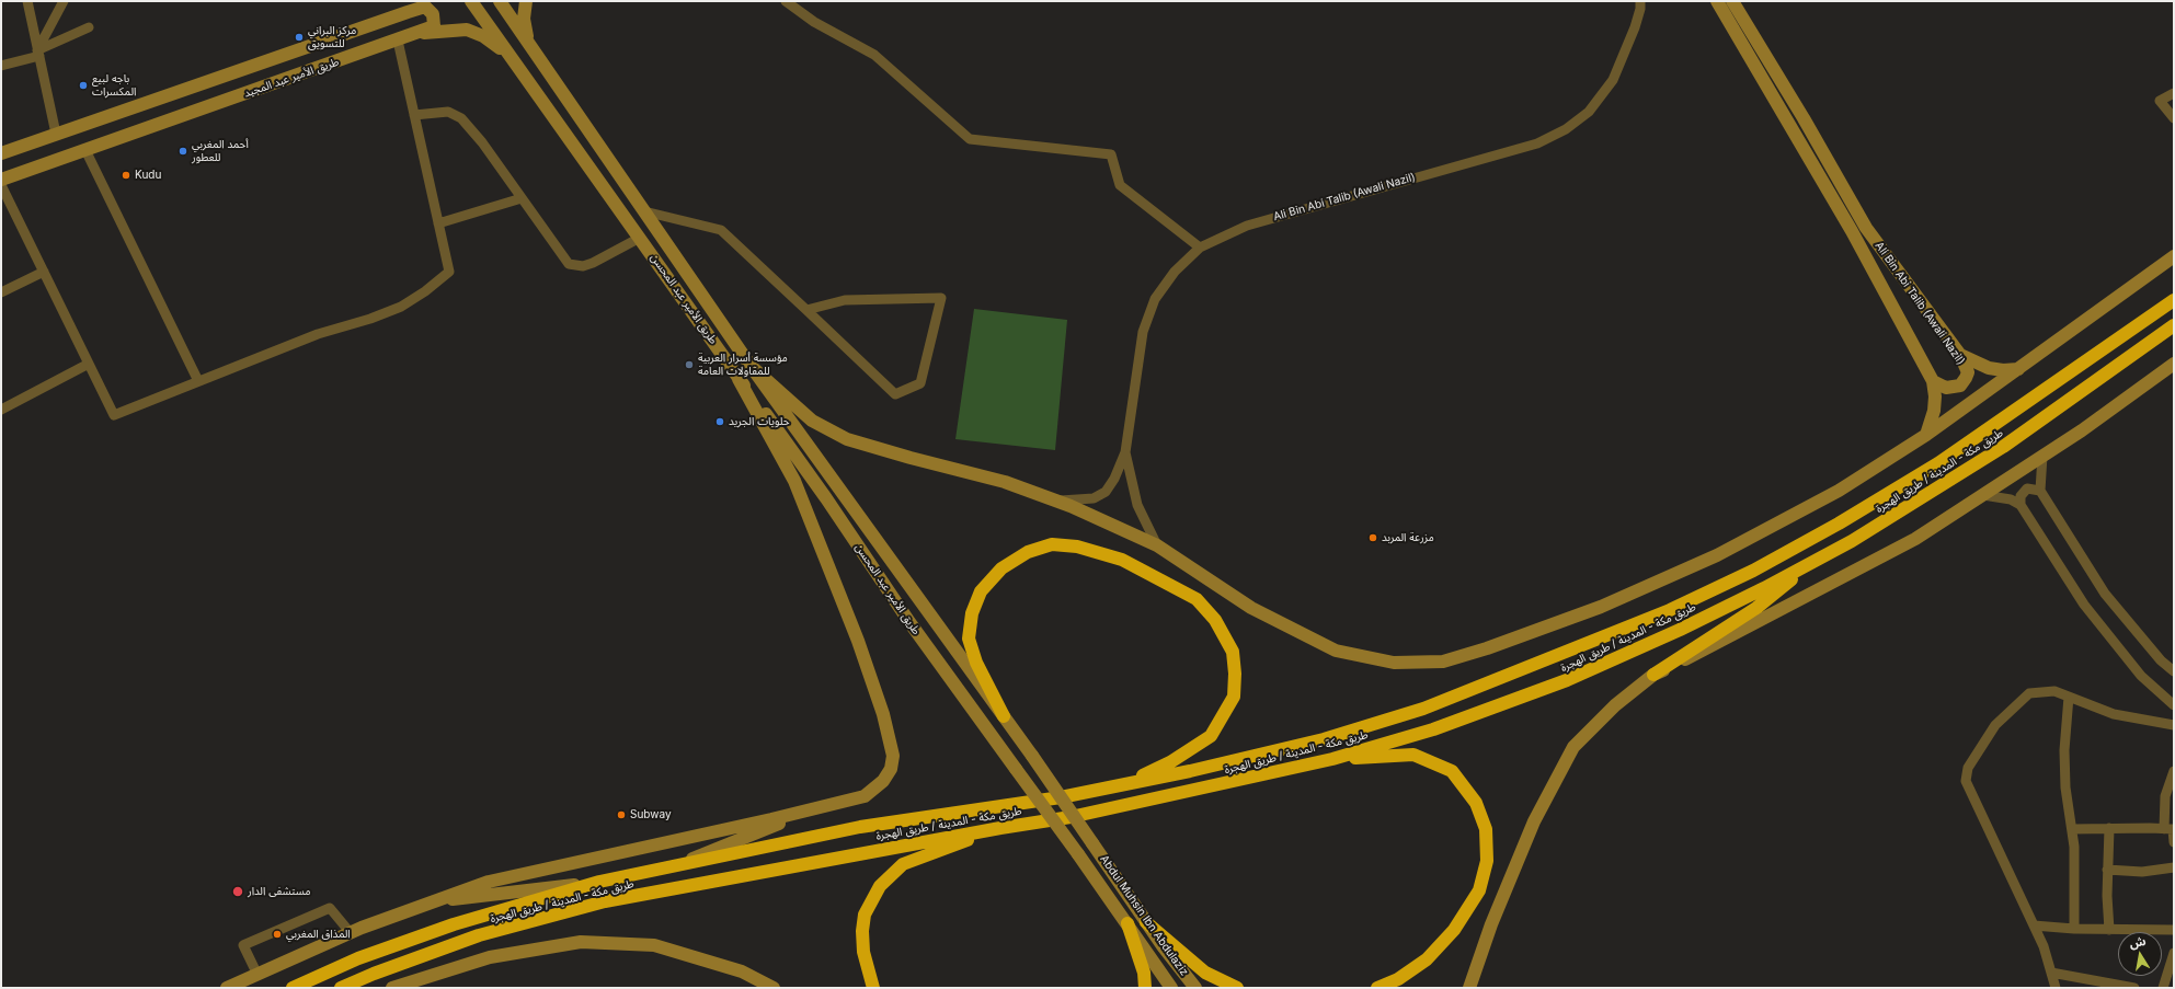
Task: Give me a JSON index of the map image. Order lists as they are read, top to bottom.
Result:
{
  "streets": {
    "highway": ["طريق مكة - المدينة / طريق الهجرة"],
    "main road": [
      "طريق الأمير عبد المجيد",
      "Ali Bin Abi Talib (Awali Nazil)",
      "طريق الأمير عبد المحسن",
      "Abdul Muhsin Ibn Abdulaziz"
    ]
  },
  "crossings": [
    ["طريق الأمير عبد المحسن", "Abdul Muhsin Ibn Abdulaziz"]
  ],
  "places": [
    "مركز البراني للتسويق",
    "باجه لبيع المكسرات",
    "أحمد المغربي للعطور",
    "Kudu",
    "مؤسسة أسرار العربية للمقاولات العامة",
    "حلويات الجريد",
    "مزرعة المربد",
    "Subway",
    "مستشفى الدار",
    "المذاق المغربي"
  ],
  "north": "top"
}
